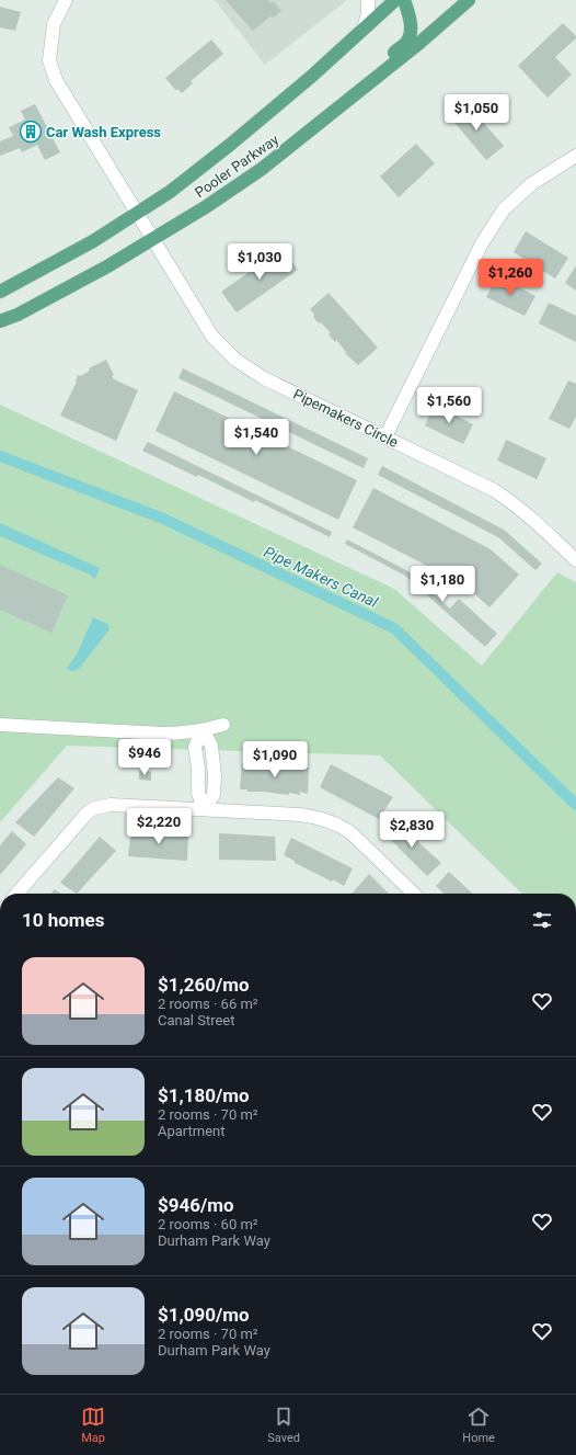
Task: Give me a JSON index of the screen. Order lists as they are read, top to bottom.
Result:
{
  "streets": {
    "main road": ["Pooler Parkway"],
    "street": ["Pipemakers Circle"]
  },
  "crossings": [
    ["Pooler Parkway", "Pipemakers Circle"]
  ],
  "water": ["Pipe Makers Canal"],
  "places": {
    "building": ["Car Wash Express"]
  },
  "page": {
    "price": [
      "$1,050",
      "$1,030",
      "$1,260",
      "$1,560",
      "$1,540",
      "$1,180",
      "$946",
      "$1,090",
      "$2,220",
      "$2,830"
    ],
    "heading": "10 homes",
    "list": [
      {
        "name": "$1,260/mo",
        "note": "2 rooms · 66 m² · Canal Street"
      },
      {
        "name": "$1,180/mo",
        "note": "2 rooms · 70 m² · Apartment"
      },
      {
        "name": "$946/mo",
        "note": "2 rooms · 60 m² · Durham Park Way"
      },
      {
        "name": "$1,090/mo",
        "note": "2 rooms · 70 m² · Durham Park Way"
      }
    ],
    "tabs": ["Map", "Saved", "Home"]
  }
}
